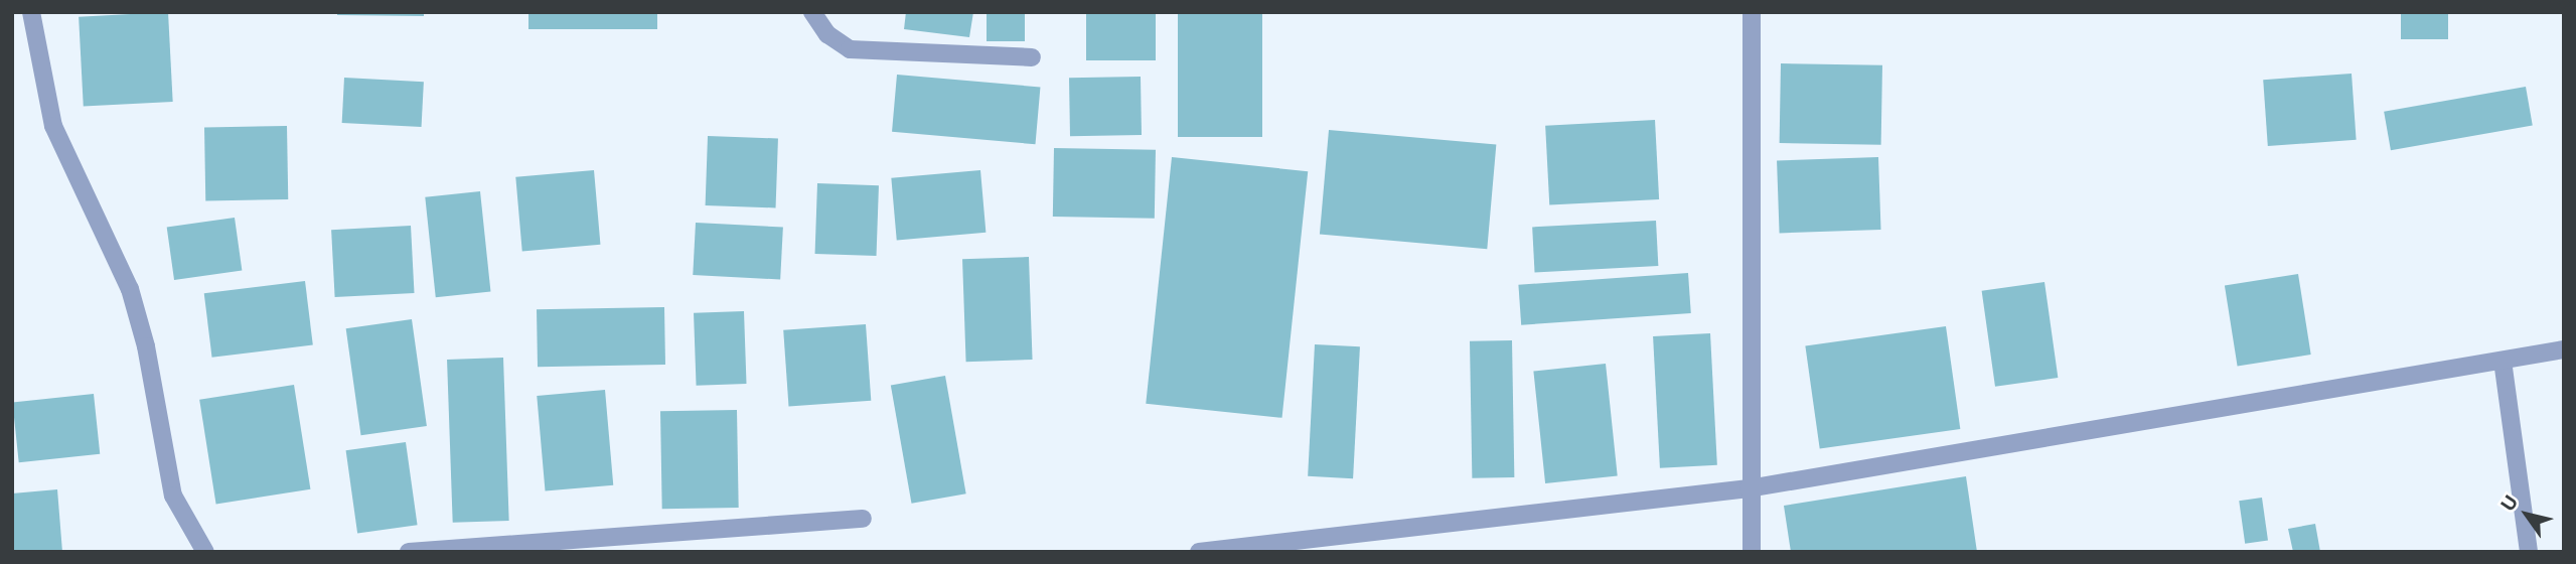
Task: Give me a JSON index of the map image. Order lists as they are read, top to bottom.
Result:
{
  "north": "top left"
}
